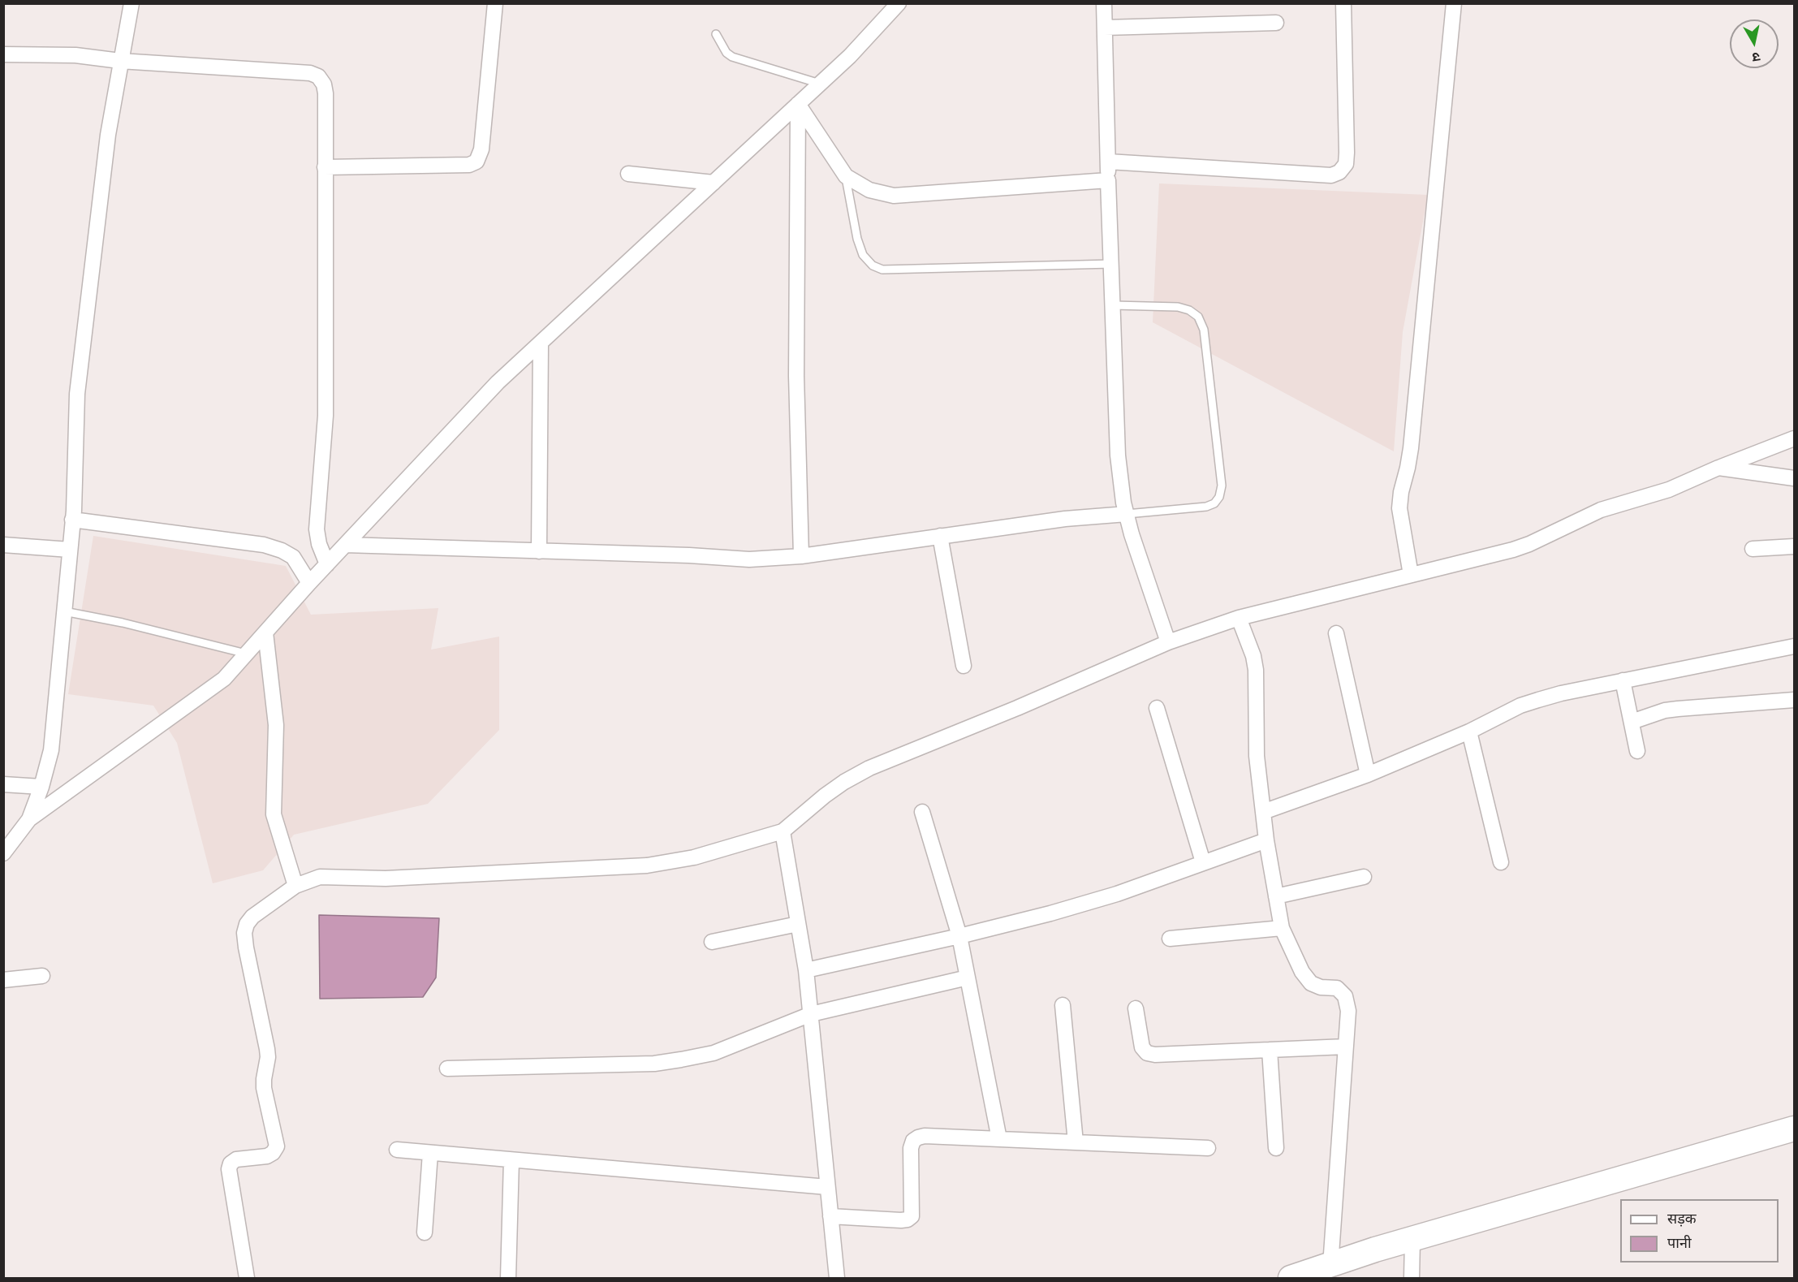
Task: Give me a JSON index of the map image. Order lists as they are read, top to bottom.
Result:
{
  "legend": ["सड़क", "पानी"],
  "north": "bottom"
}
